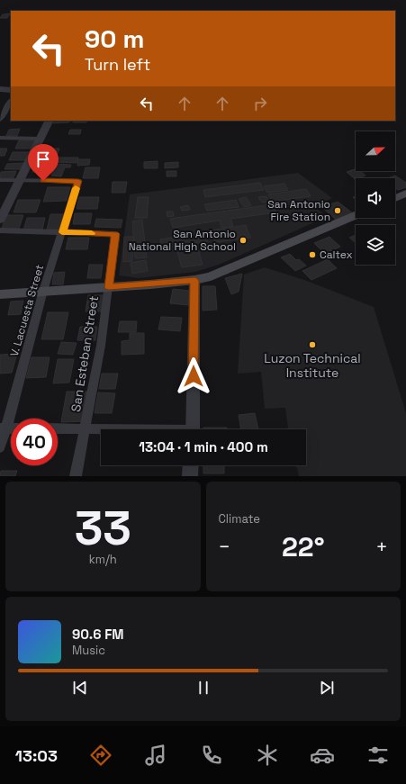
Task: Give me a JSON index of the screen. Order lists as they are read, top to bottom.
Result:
{
  "streets": {
    "street": ["V. Lacuesta Street", "San Esteban Street"]
  },
  "crossings": [
    ["V. Lacuesta Street", "San Esteban Street"]
  ],
  "places": [
    "San Antonio Fire Station",
    "San Antonio National High School",
    "Caltex",
    "Luzon Technical Institute"
  ],
  "north": "right",
  "page": {
    "turn": ["90 m", "Turn left"],
    "limit": "40",
    "trip": "13:04 · 1 min · 400 m",
    "tile": [
      ["33", "km/h"],
      "Climate"
    ],
    "heat": ["−", "22°", "+"],
    "song": ["90.6 FM", "Music"],
    "tabs": "13:03"
  }
}
